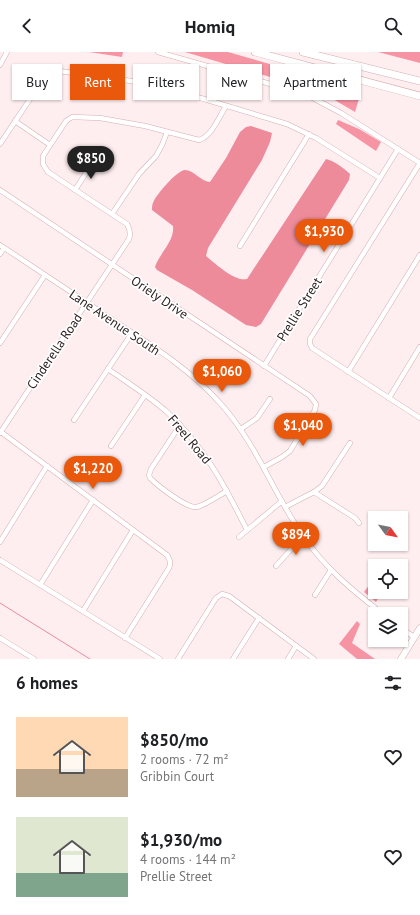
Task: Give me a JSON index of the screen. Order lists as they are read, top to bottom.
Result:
{
  "streets": {
    "street": [
      "Oriely Drive",
      "Prellie Street",
      "Lane Avenue South",
      "Cinderella Road",
      "Freel Road"
    ]
  },
  "crossings": [
    ["Oriely Drive", "Prellie Street"],
    ["Oriely Drive", "Lane Avenue South"],
    ["Oriely Drive", "Cinderella Road"],
    ["Lane Avenue South", "Cinderella Road"]
  ],
  "north": "bottom right",
  "page": {
    "header": "Homiq",
    "chip": [
      "Buy",
      "Rent",
      "Filters",
      "New",
      "Apartment"
    ],
    "price": [
      "$850",
      "$1,930",
      "$1,060",
      "$1,040",
      "$1,220",
      "$894"
    ],
    "heading": "6 homes",
    "list": [
      {
        "name": "$850/mo",
        "note": "2 rooms · 72 m² · Gribbin Court"
      },
      {
        "name": "$1,930/mo",
        "note": "4 rooms · 144 m² · Prellie Street"
      }
    ]
  }
}
